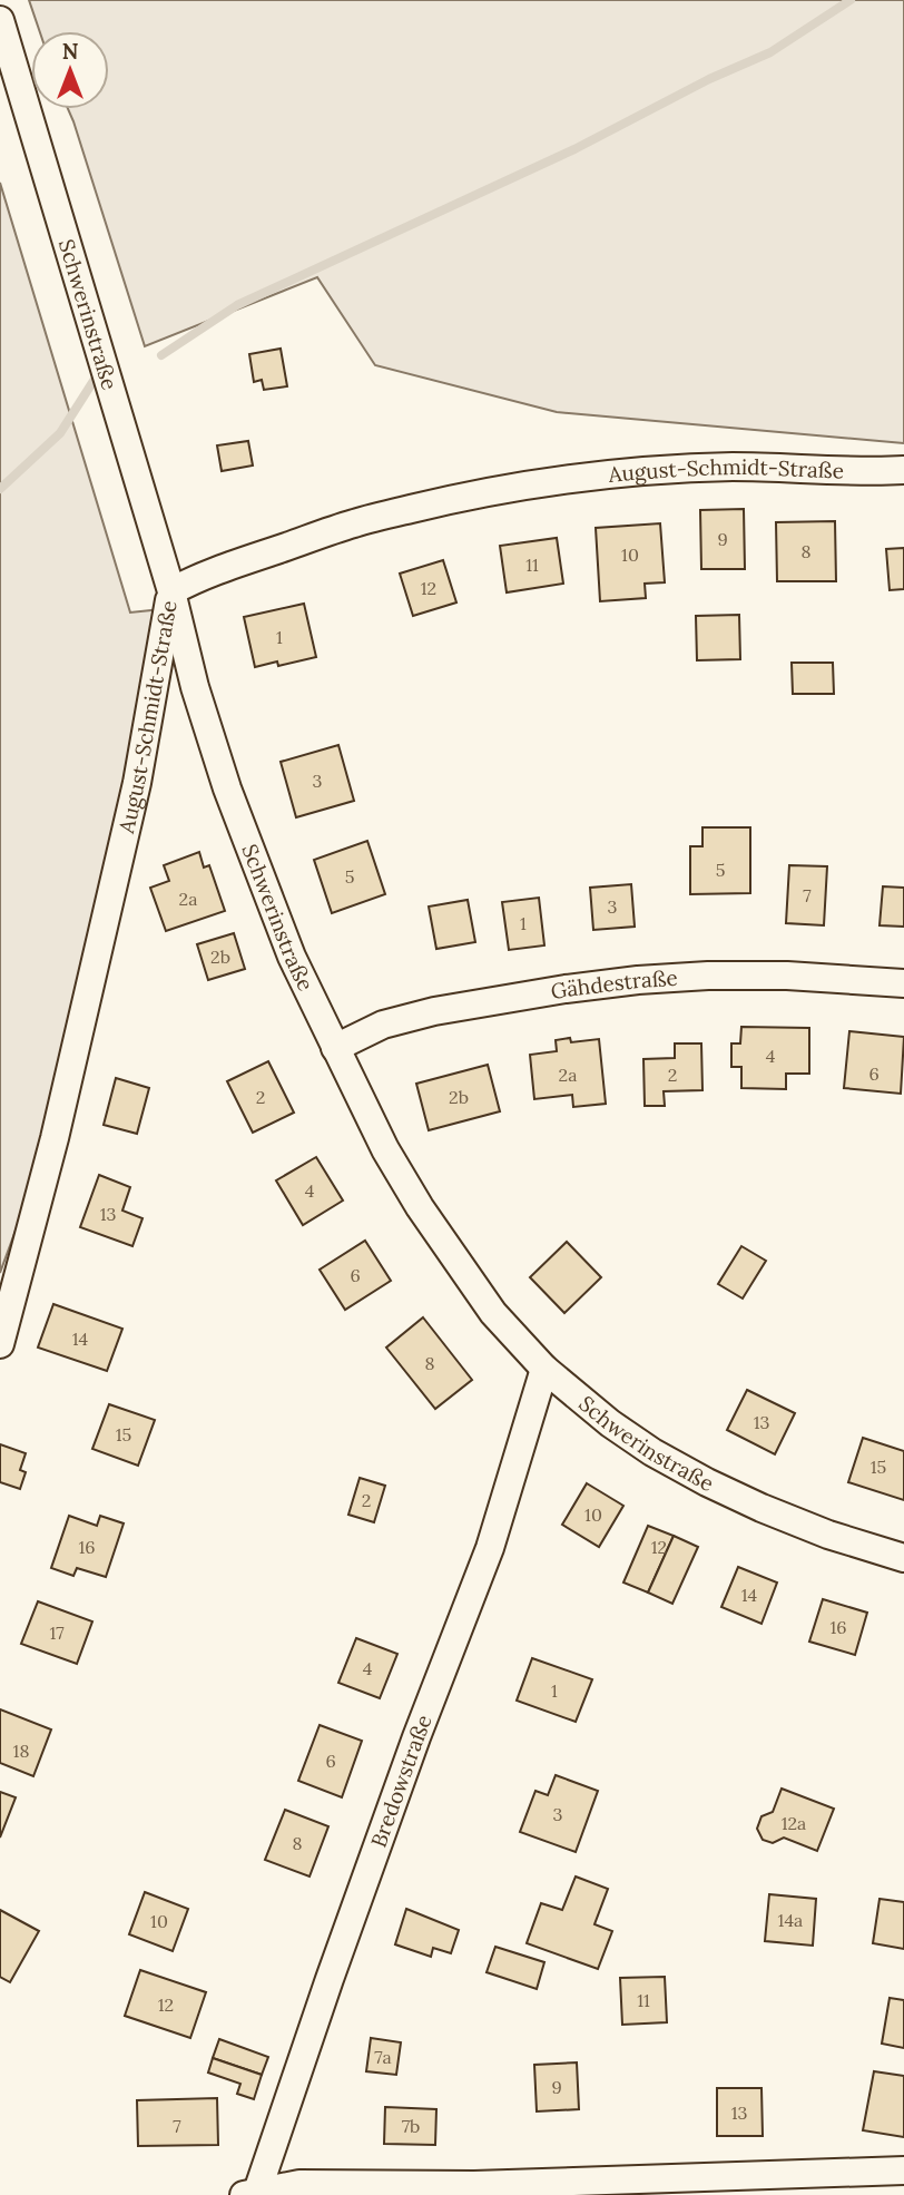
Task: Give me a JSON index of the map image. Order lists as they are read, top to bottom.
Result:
{
  "streets": {
    "street": [
      "Schwerinstraße",
      "August-Schmidt-Straße",
      "Gähdestraße",
      "Bredowstraße"
    ]
  },
  "crossings": [
    ["Schwerinstraße", "August-Schmidt-Straße"],
    ["Schwerinstraße", "Gähdestraße"],
    ["Schwerinstraße", "Bredowstraße"]
  ],
  "house_numbers": [
    "9",
    "8",
    "10",
    "11",
    "12",
    "1",
    "3",
    "5",
    "5",
    "7",
    "2a",
    "3",
    "1",
    "2b",
    "4",
    "6",
    "2a",
    "2",
    "2",
    "2b",
    "4",
    "13",
    "6",
    "14",
    "8",
    "13",
    "15",
    "15",
    "2",
    "10",
    "16",
    "12",
    "14",
    "16",
    "17",
    "4",
    "1",
    "18",
    "6",
    "3",
    "12a",
    "8",
    "14a",
    "10",
    "11",
    "12",
    "7a",
    "9",
    "13",
    "7",
    "7b"
  ],
  "north": "top"
}
